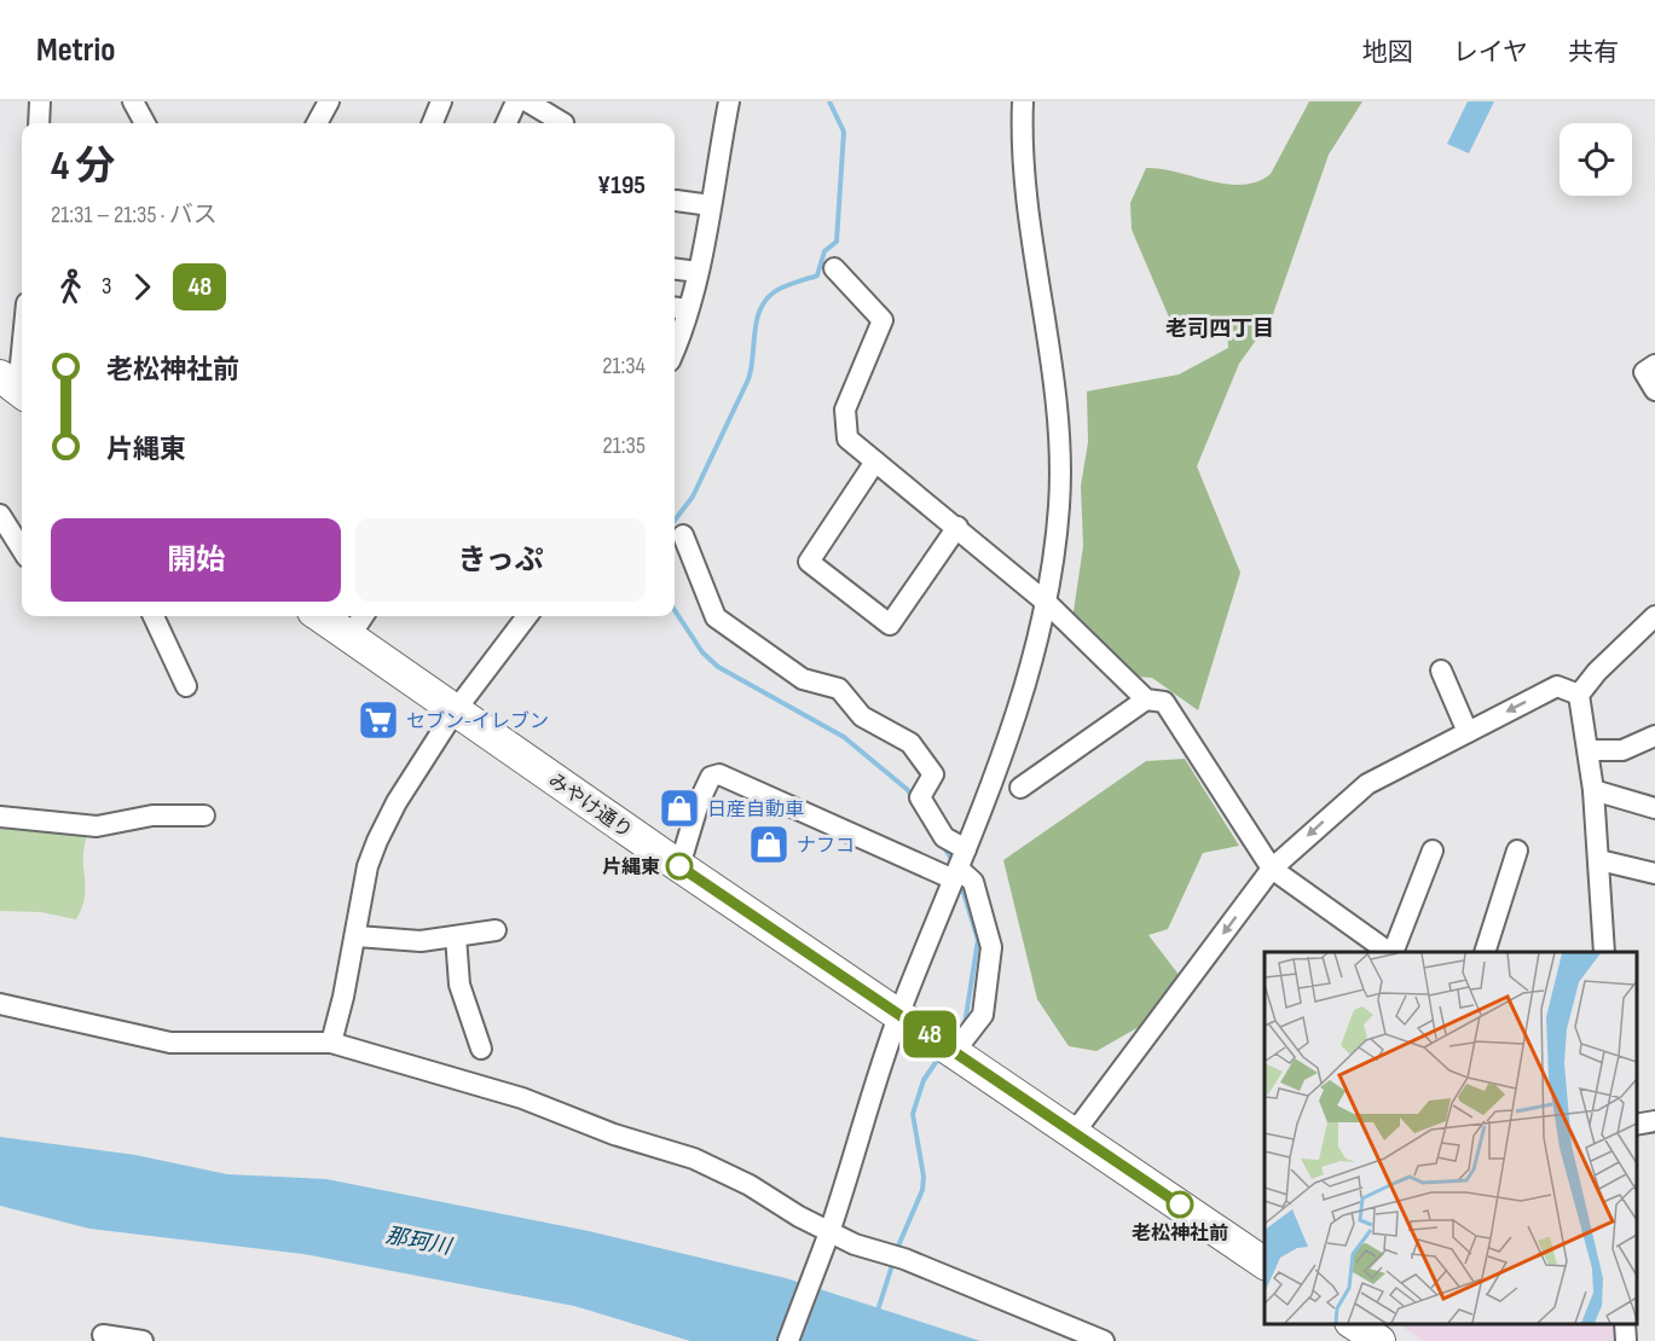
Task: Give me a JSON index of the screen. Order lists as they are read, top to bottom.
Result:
{
  "streets": {
    "highway": ["みやけ通り"]
  },
  "districts": ["老司四丁目"],
  "water": ["那珂川"],
  "places": {
    "supermarket": ["セブン-イレブン"],
    "shop": ["日産自動車", "ナフコ"],
    "other": ["片縄東", "老松神社前"]
  },
  "lines": ["bus line 48"],
  "page": {
    "header": "Metrio",
    "nav": ["地図", "レイヤ", "共有"],
    "on_map": "48",
    "heading": ["4 分", "21:31 – 21:35 · バス", "¥195"],
    "legs": ["3", "48"],
    "list": [
      {
        "name": "老松神社前",
        "value": "21:34"
      },
      {
        "name": "片縄東",
        "value": "21:35"
      }
    ],
    "buttons": ["開始", "きっぷ"]
  }
}
